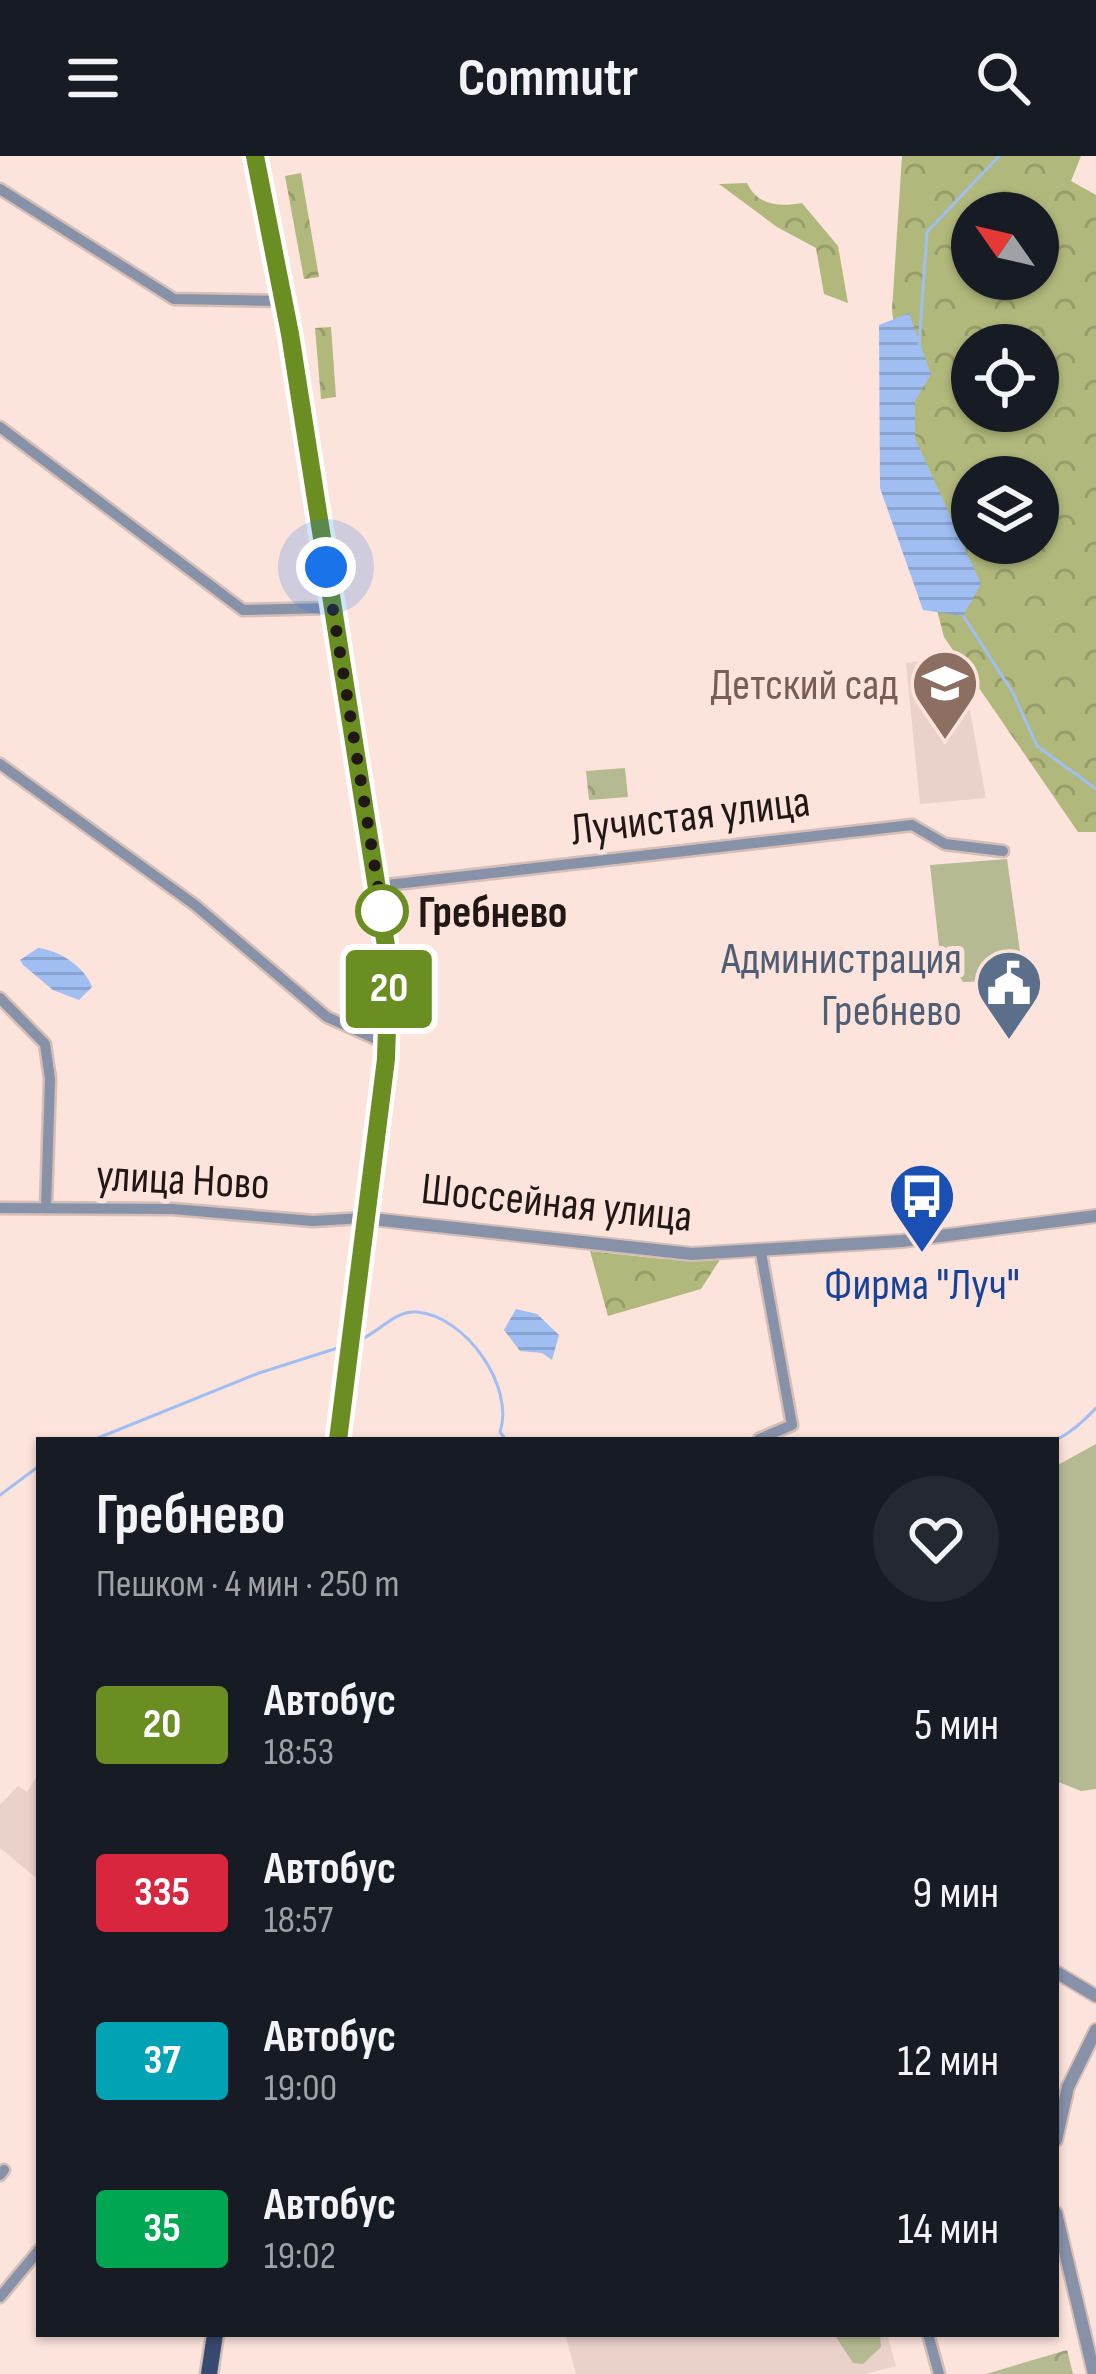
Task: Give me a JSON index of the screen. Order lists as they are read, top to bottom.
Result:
{
  "streets": {
    "main road": ["Шоссейная улица"],
    "street": ["Лучистая улица", "улица Ново"]
  },
  "crossings": [
    ["Лучистая улица", "Шоссейная улица"],
    ["улица Ново", "Шоссейная улица"]
  ],
  "places": {
    "school or university": ["Детский сад"],
    "other": ["Гребнево"],
    "public building": ["Администрация Гребнево"],
    "bus stop": ["Фирма \"Луч\""]
  },
  "lines": ["bus line 20"],
  "north": "top left",
  "page": {
    "header": "Commutr",
    "on_map": "20",
    "heading": ["Гребнево", "Пешком · 4 мин · 250 m"],
    "list": [
      {
        "mark": "20",
        "name": "Автобус",
        "note": "18:53",
        "value": "5 мин"
      },
      {
        "mark": "335",
        "name": "Автобус",
        "note": "18:57",
        "value": "9 мин"
      },
      {
        "mark": "37",
        "name": "Автобус",
        "note": "19:00",
        "value": "12 мин"
      },
      {
        "mark": "35",
        "name": "Автобус",
        "note": "19:02",
        "value": "14 мин"
      }
    ]
  }
}
